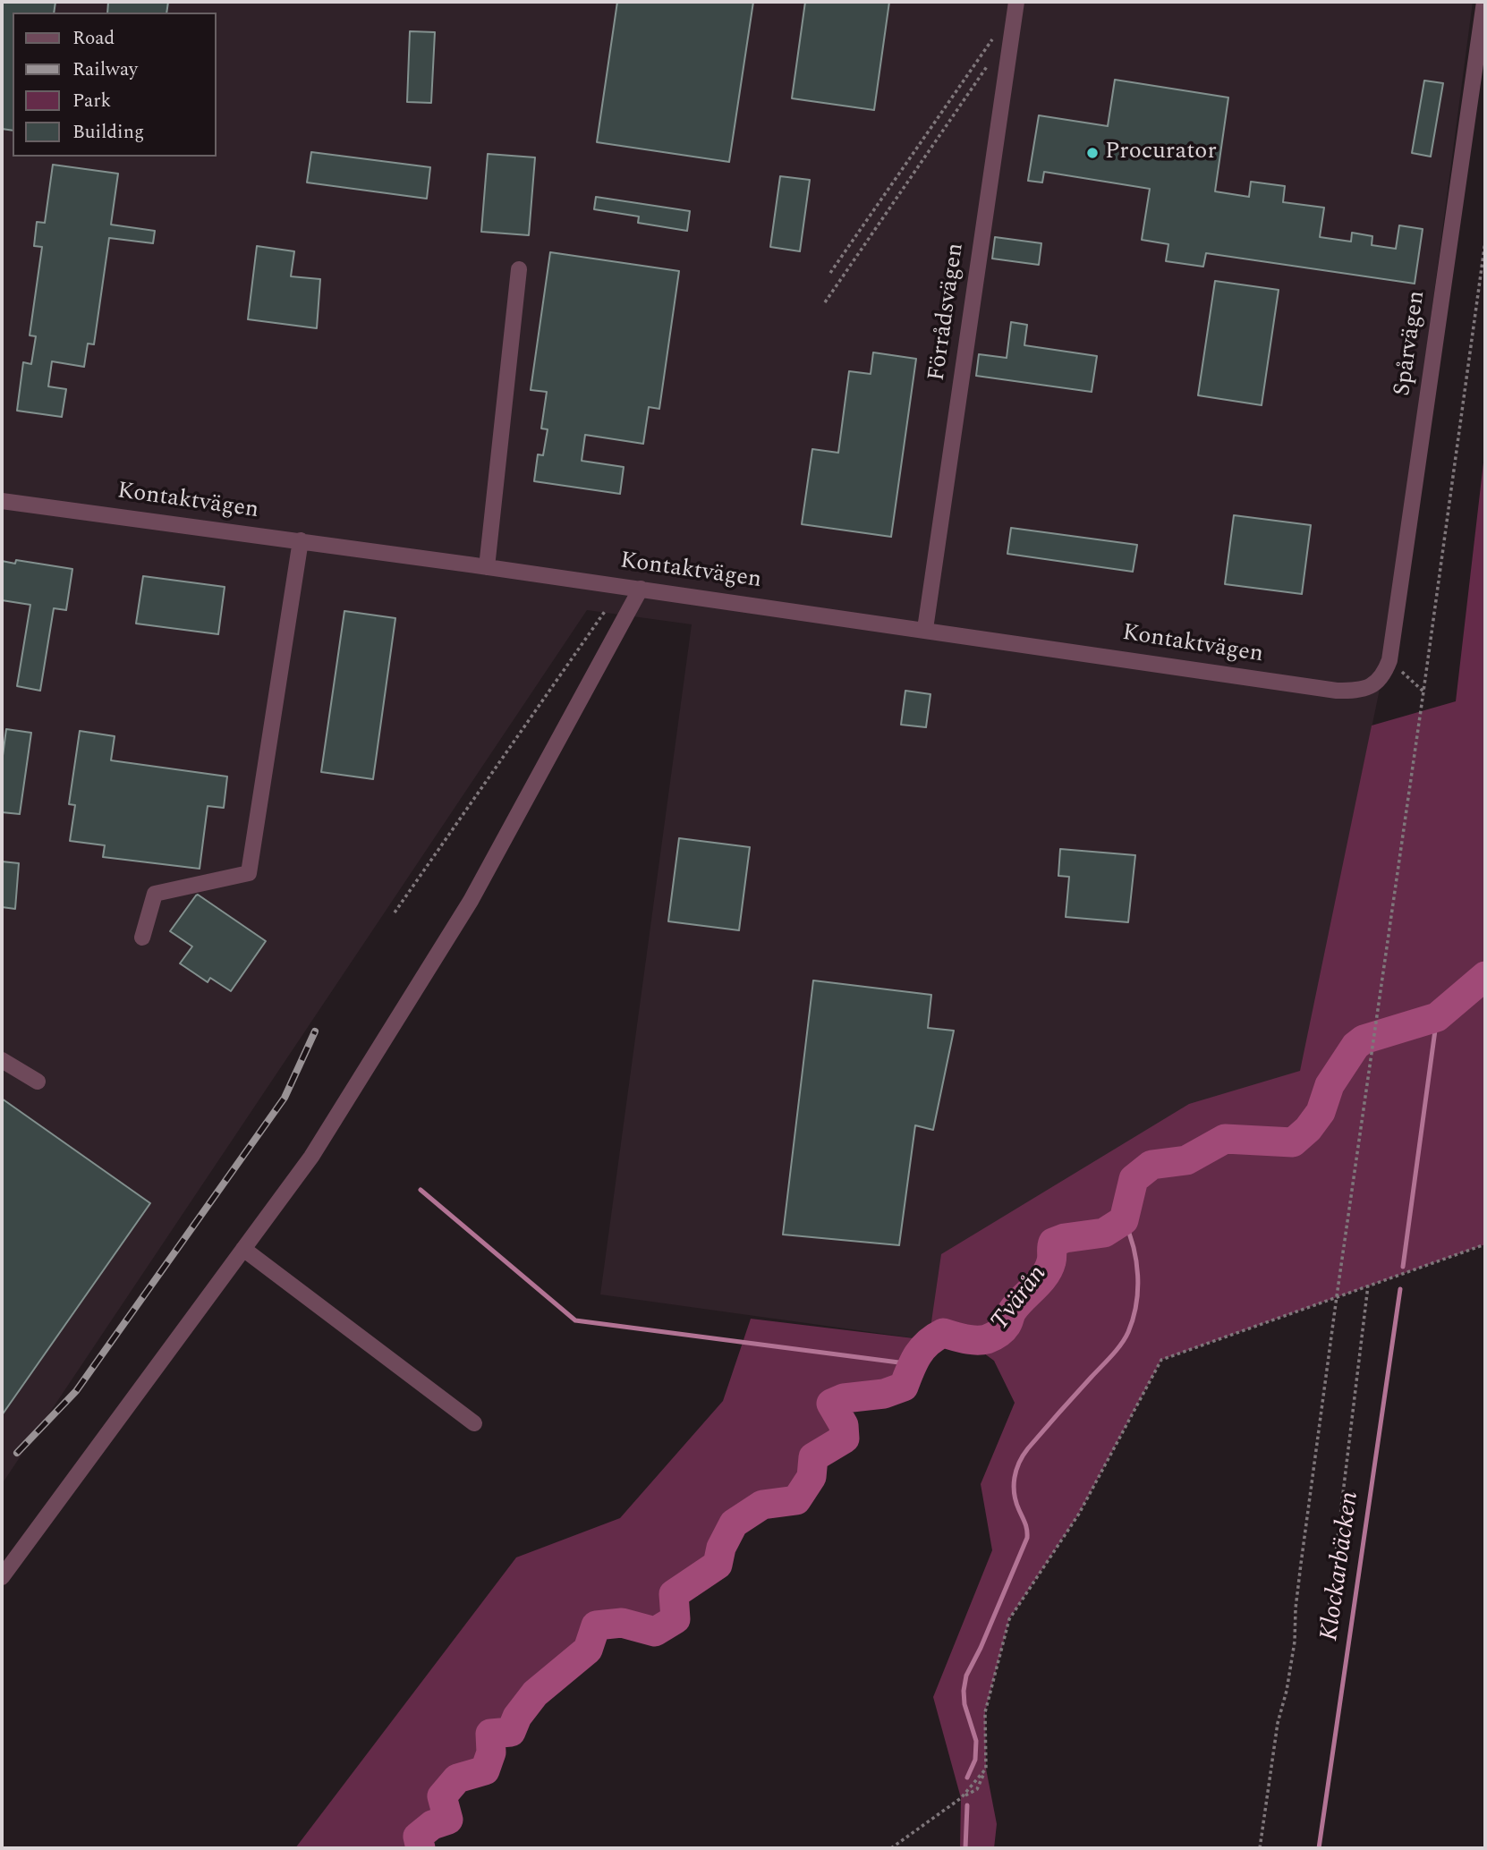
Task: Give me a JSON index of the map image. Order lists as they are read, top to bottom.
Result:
{
  "streets": {
    "street": ["Förrådsvägen", "Spårvägen", "Kontaktvägen"]
  },
  "crossings": [
    ["Förrådsvägen", "Kontaktvägen"],
    ["Spårvägen", "Kontaktvägen"]
  ],
  "water": ["Tvärån", "Klockarbäcken"],
  "places": ["Procurator"],
  "legend": [
    "Road",
    "Railway",
    "Park",
    "Building"
  ]
}
